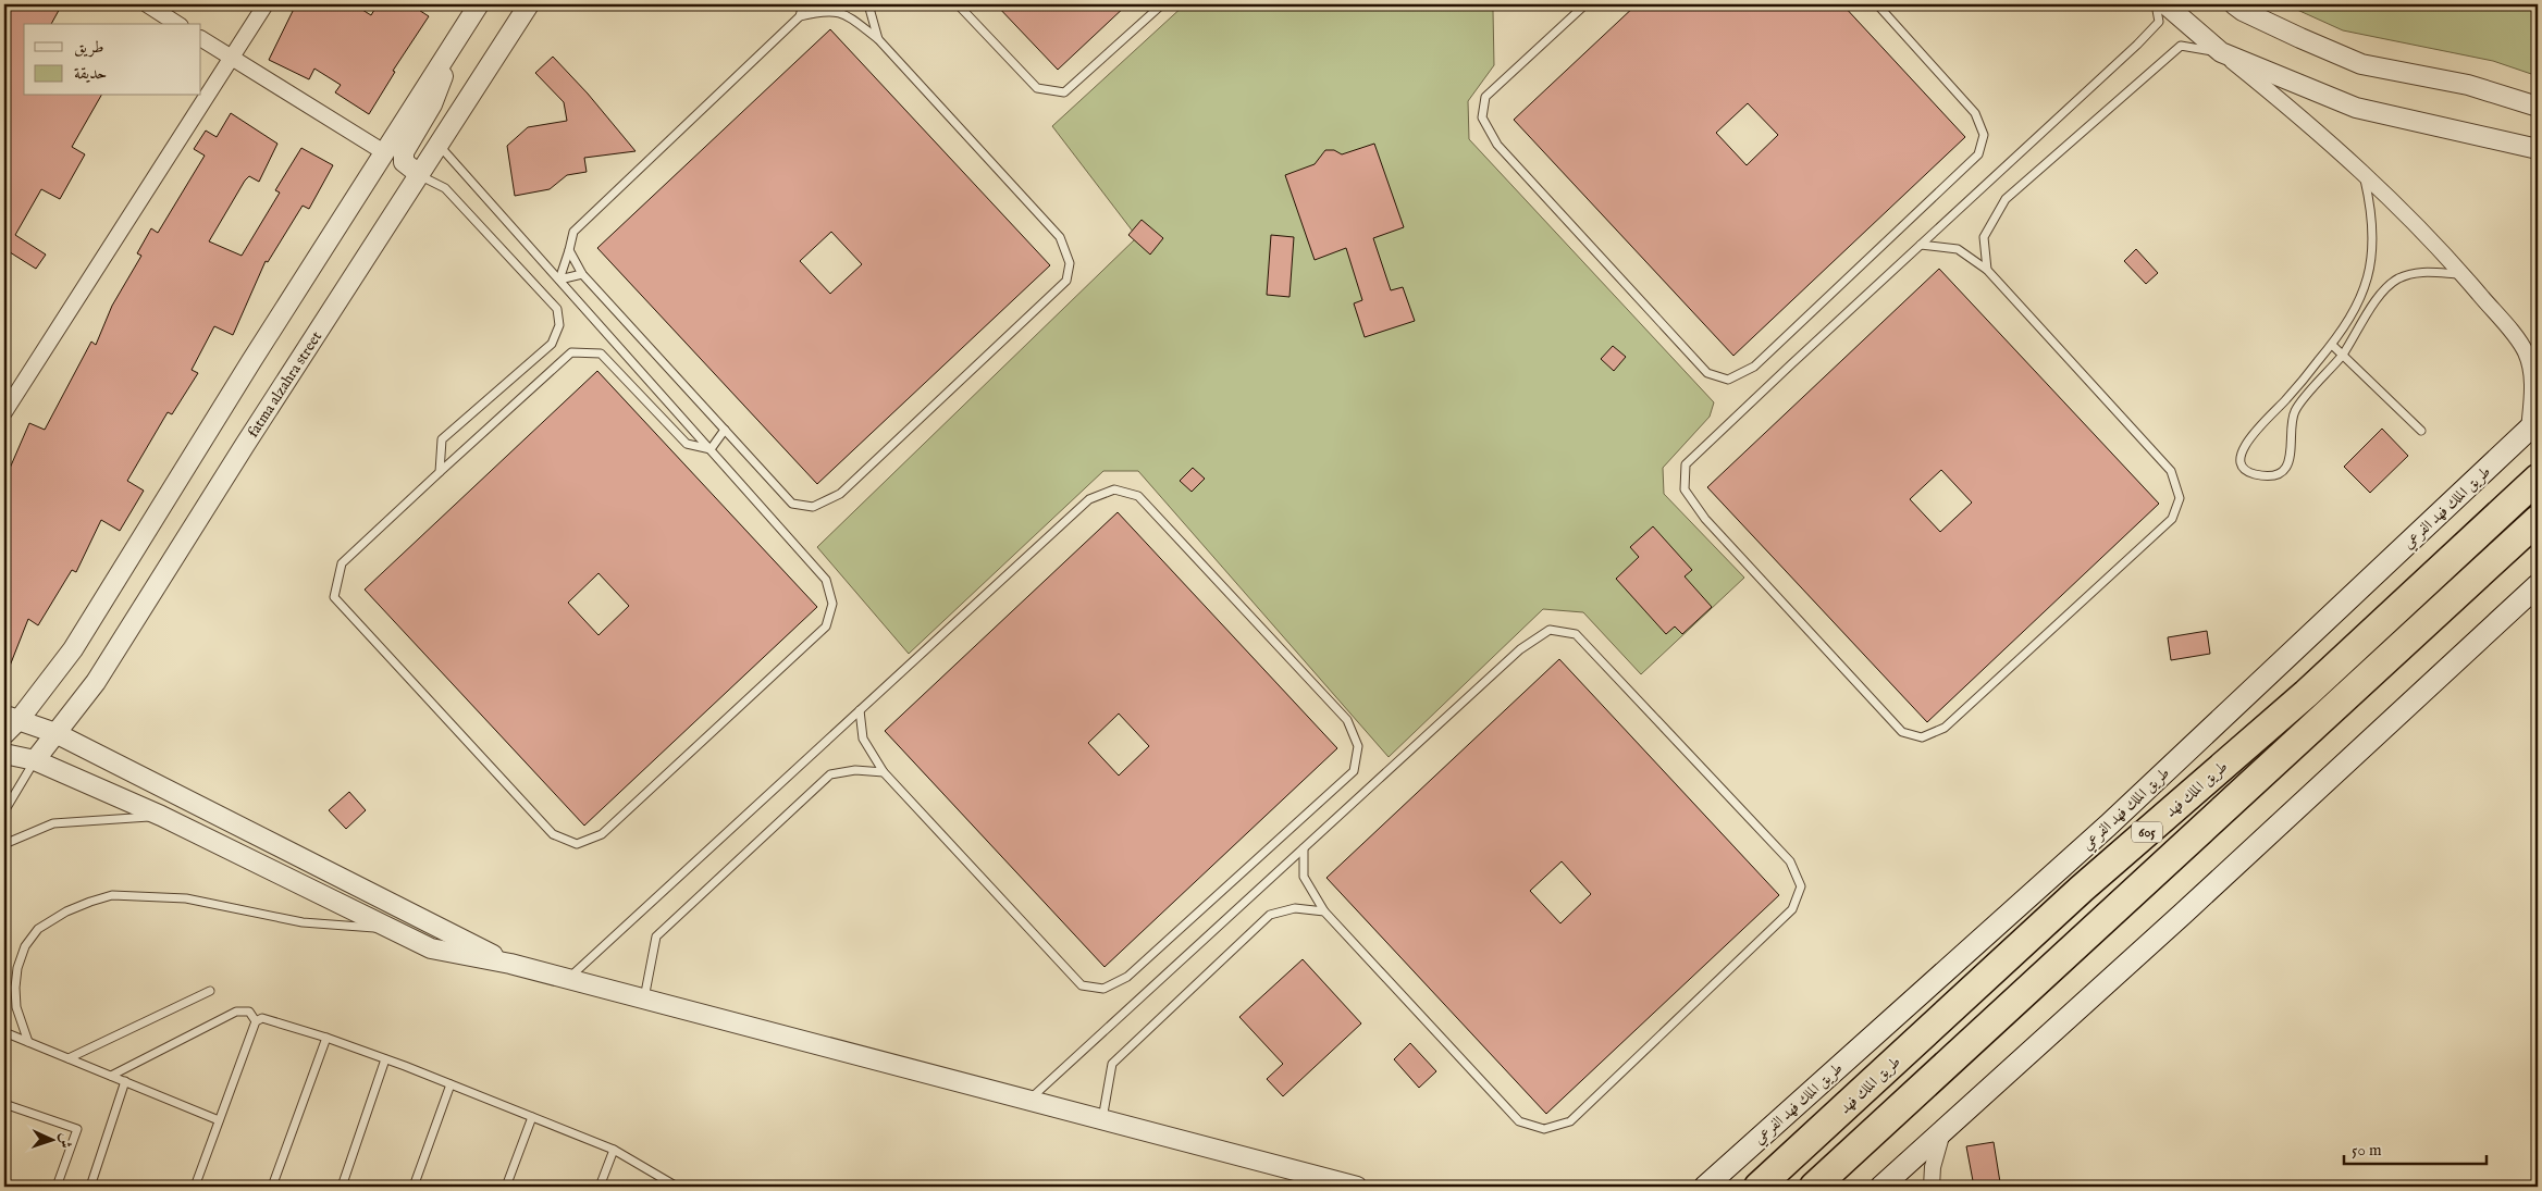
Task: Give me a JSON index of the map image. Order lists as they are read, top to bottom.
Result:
{
  "streets": {
    "highway": ["طريق الملك فهد", "605"],
    "main road": ["طريق الملك فهد الفرعي"],
    "street": ["fatma alzahra street"]
  },
  "legend": ["طريق", "حديقة"],
  "scale_bar": "50 m",
  "north": "right"
}
